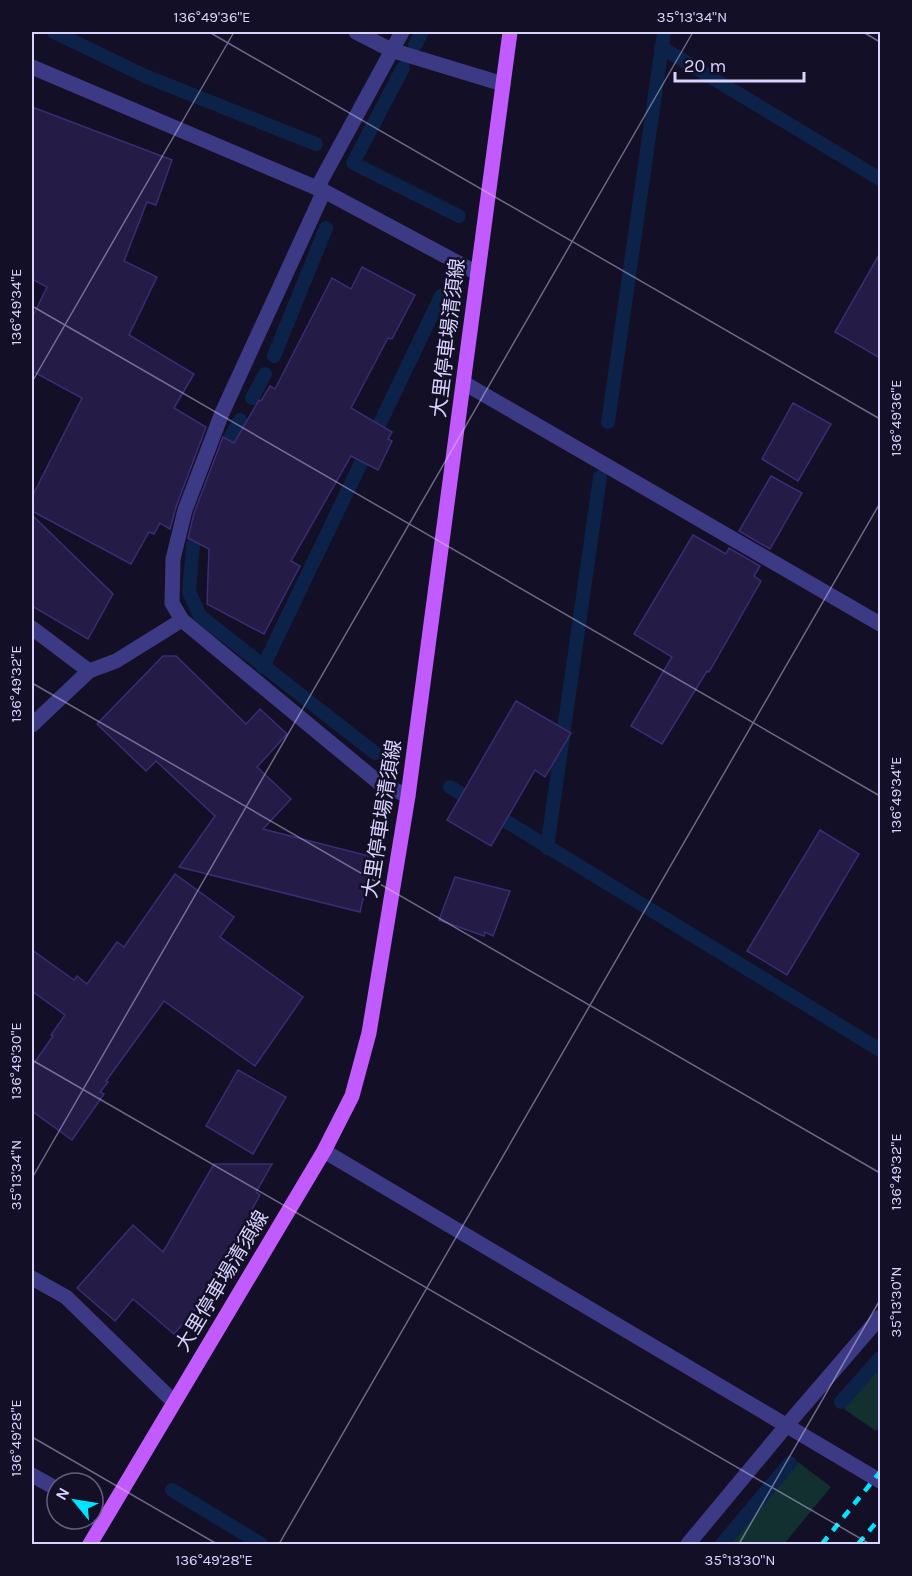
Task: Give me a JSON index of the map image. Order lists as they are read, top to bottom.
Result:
{
  "streets": {
    "main road": ["大里停車場清須線"]
  },
  "scale_bar": "20 m",
  "north": "top left",
  "coordinates": [
    "136°49'36\"E",
    "35°13'34\"N",
    "136°49'34\"E",
    "136°49'32\"E",
    "136°49'30\"E",
    "35°13'30\"N",
    "136°49'28\"E"
  ]
}
